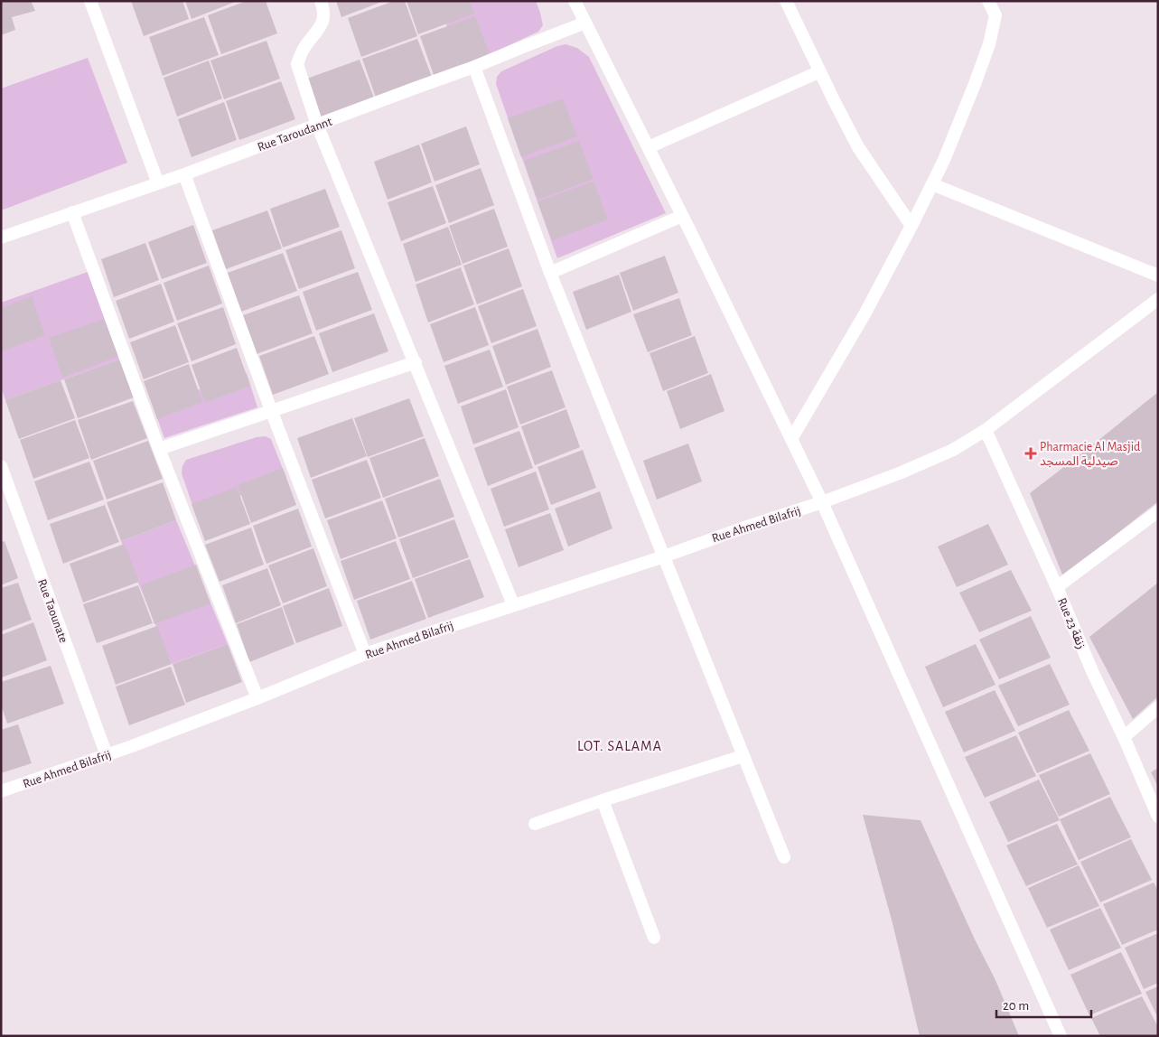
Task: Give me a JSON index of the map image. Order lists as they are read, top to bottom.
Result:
{
  "streets": {
    "street": [
      "Rue Taroudannt",
      "Rue Ahmed Bilafrij",
      "Rue Taounate",
      "Rue 23 زنقة"
    ]
  },
  "crossings": [
    ["Rue Ahmed Bilafrij", "Rue Taounate"],
    ["Rue Ahmed Bilafrij", "Rue 23 زنقة"]
  ],
  "districts": ["LOT. SALAMA"],
  "places": {
    "health": ["Pharmacie Al Masjid صيدلية المسجد"]
  },
  "scale_bar": "20 m"
}
